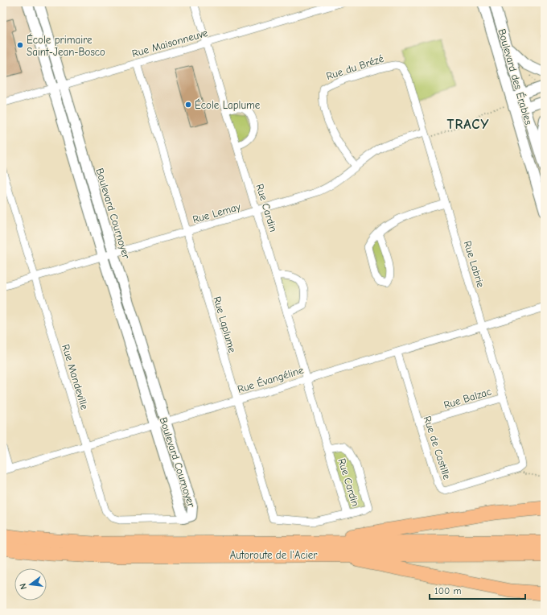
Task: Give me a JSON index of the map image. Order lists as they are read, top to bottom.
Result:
{
  "streets": {
    "highway": ["Autoroute de l'Acier"],
    "street": [
      "Rue Maisonneuve",
      "Rue du Brézé",
      "Boulevard des Érables",
      "Rue Cardin",
      "Rue Lemay",
      "Boulevard Cournoyer",
      "Rue Labrie",
      "Rue Laplume",
      "Rue Mandeville",
      "Rue Évangéline",
      "Rue Balzac",
      "Rue de Castille"
    ]
  },
  "crossings": [
    ["Rue Maisonneuve", "Rue Cardin"],
    ["Rue Maisonneuve", "Boulevard Cournoyer"],
    ["Rue Maisonneuve", "Rue Laplume"],
    ["Rue du Brézé", "Rue Lemay"],
    ["Rue du Brézé", "Rue Labrie"],
    ["Rue Cardin", "Rue Lemay"],
    ["Rue Cardin", "Rue Laplume"],
    ["Rue Cardin", "Rue Évangéline"],
    ["Rue Lemay", "Boulevard Cournoyer"],
    ["Rue Lemay", "Rue Labrie"],
    ["Rue Lemay", "Rue Laplume"],
    ["Rue Lemay", "Rue Mandeville"],
    ["Boulevard Cournoyer", "Rue Mandeville"],
    ["Boulevard Cournoyer", "Rue Évangéline"],
    ["Rue Labrie", "Rue Évangéline"],
    ["Rue Labrie", "Rue Balzac"],
    ["Rue Labrie", "Rue de Castille"],
    ["Rue Laplume", "Rue Évangéline"],
    ["Rue Mandeville", "Rue Évangéline"],
    ["Rue Évangéline", "Rue de Castille"],
    ["Rue Balzac", "Rue de Castille"]
  ],
  "districts": ["TRACY"],
  "places": ["École primaire Saint-Jean-Bosco", "École Laplume"],
  "scale_bar": "100 m",
  "north": "left"
}
